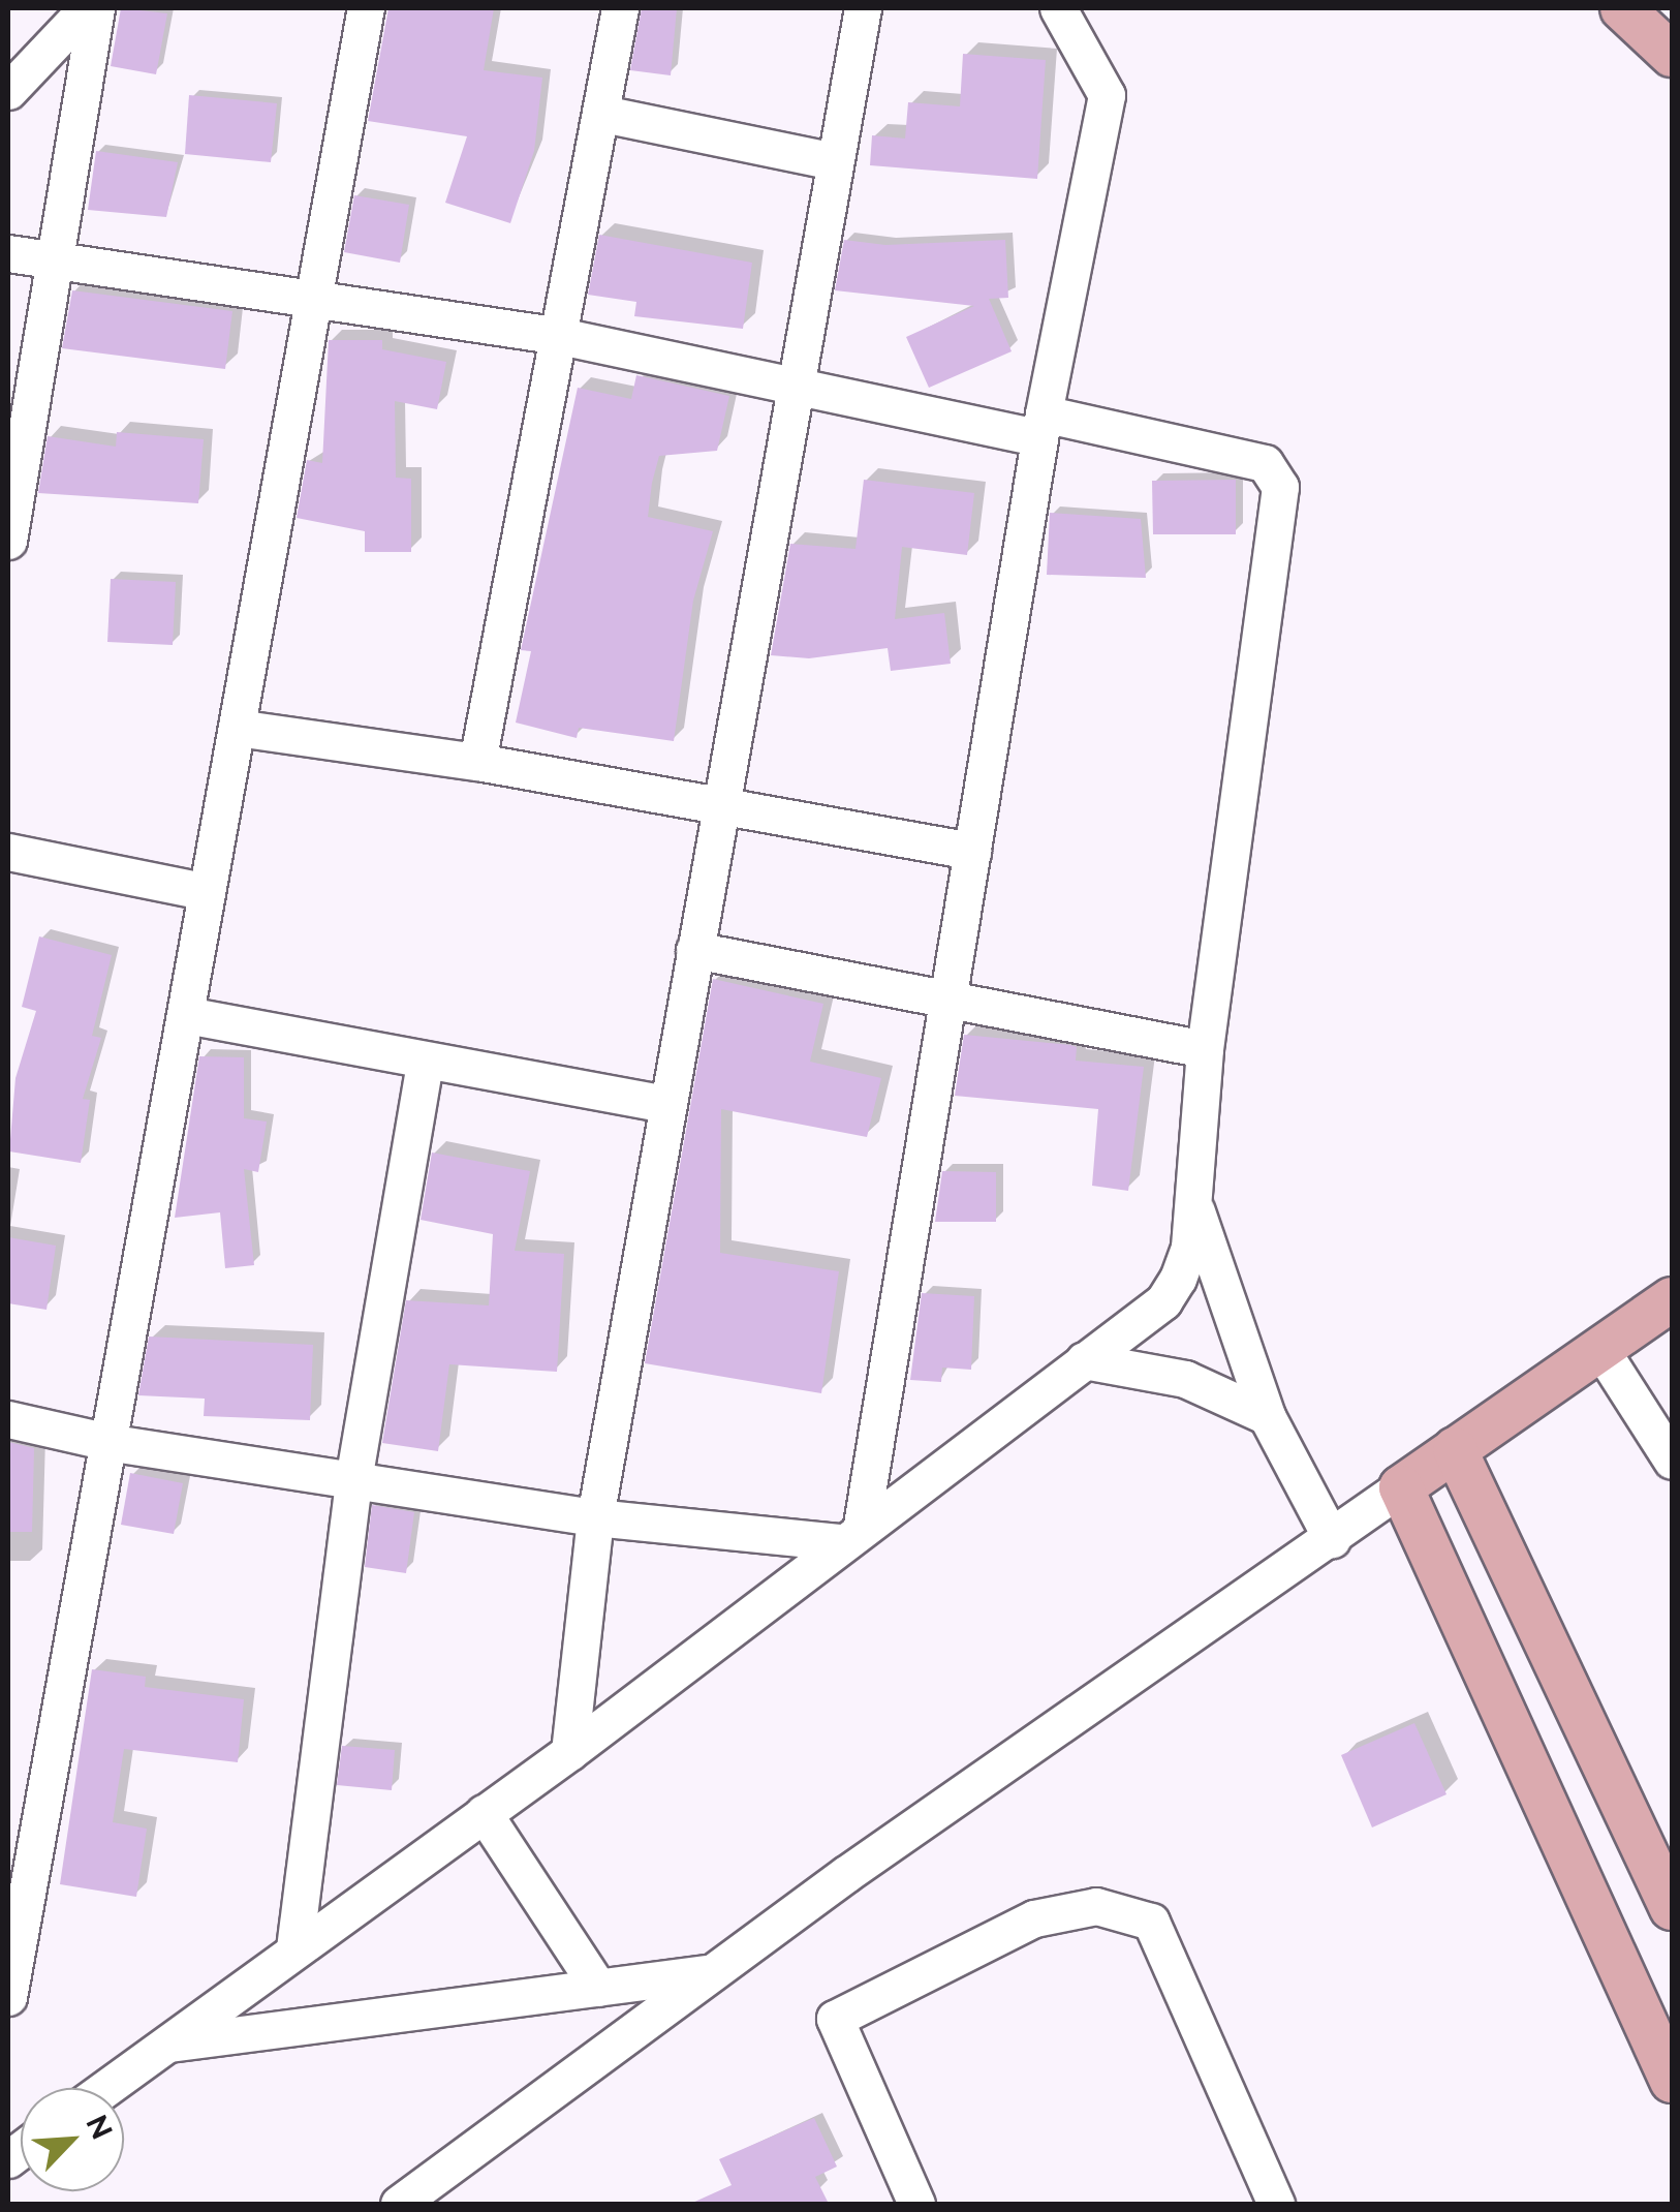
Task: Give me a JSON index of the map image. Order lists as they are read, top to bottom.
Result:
{
  "north": "top right"
}
